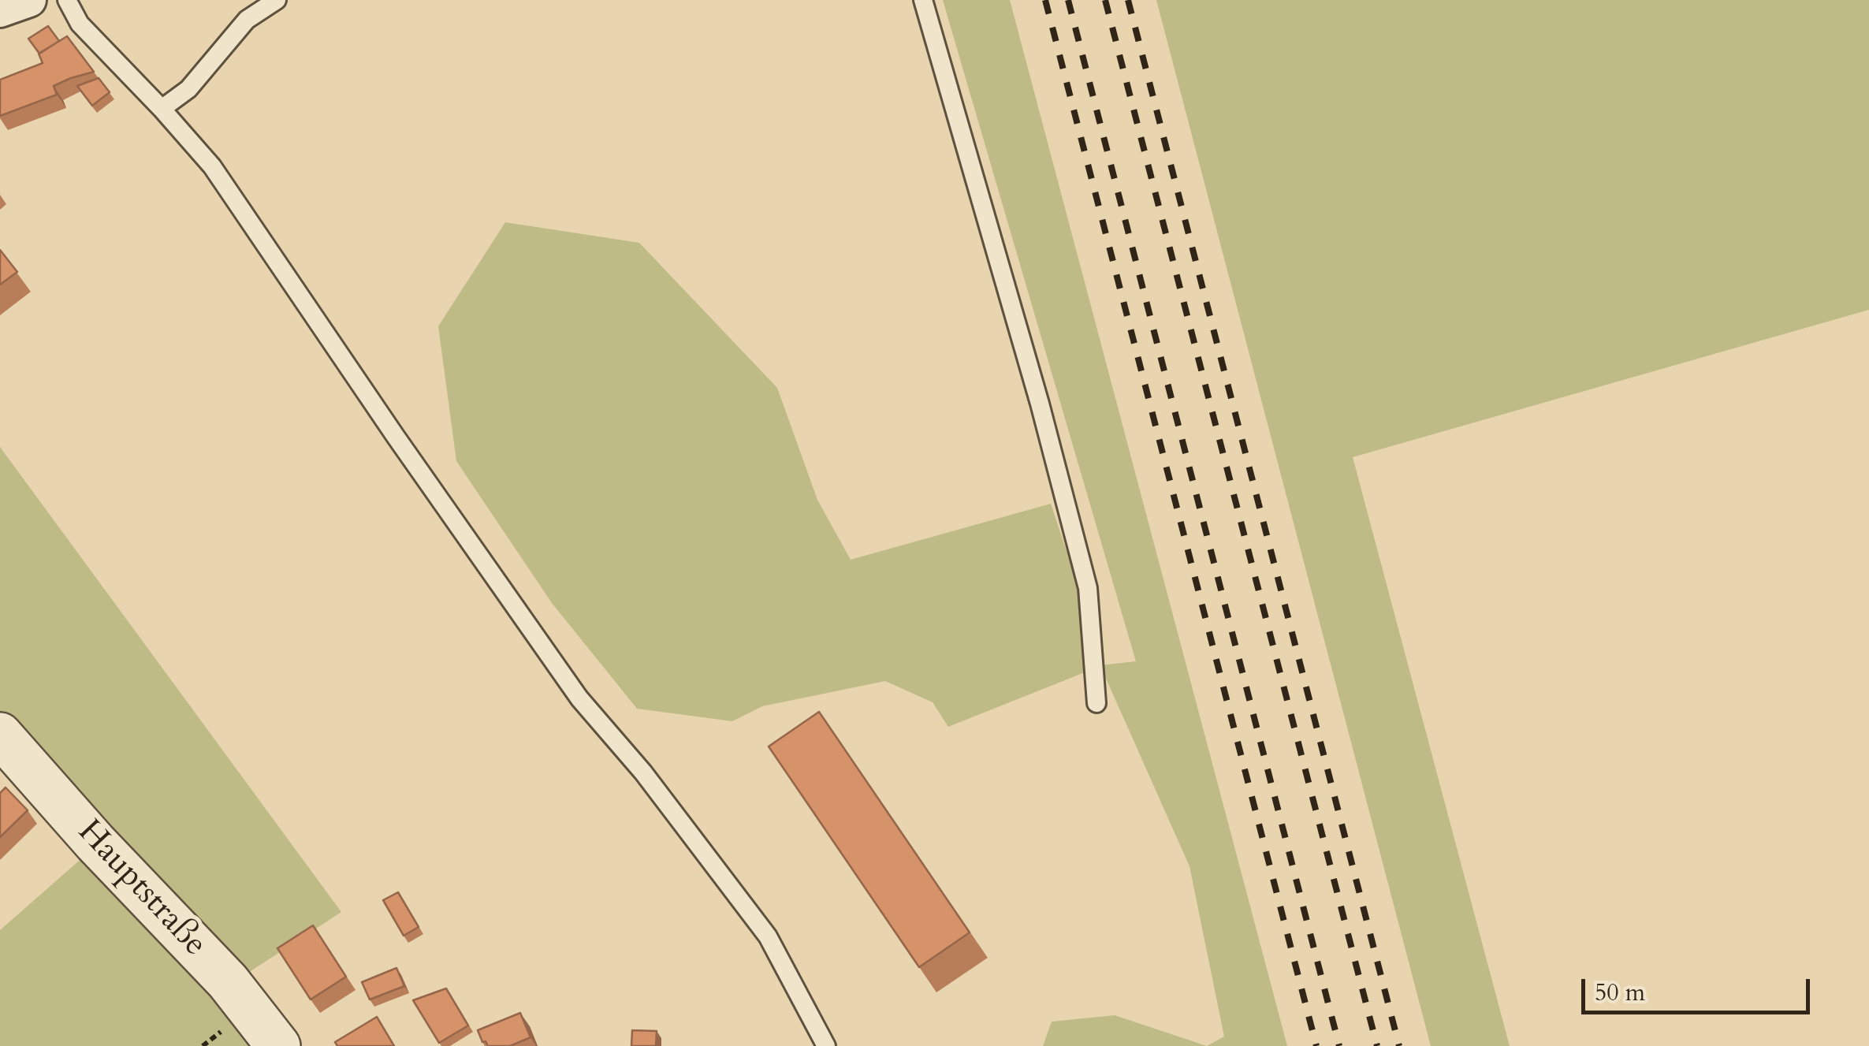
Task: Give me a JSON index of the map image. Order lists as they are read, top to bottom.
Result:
{
  "streets": {
    "street": ["Hauptstraße"]
  },
  "scale_bar": "50 m"
}
